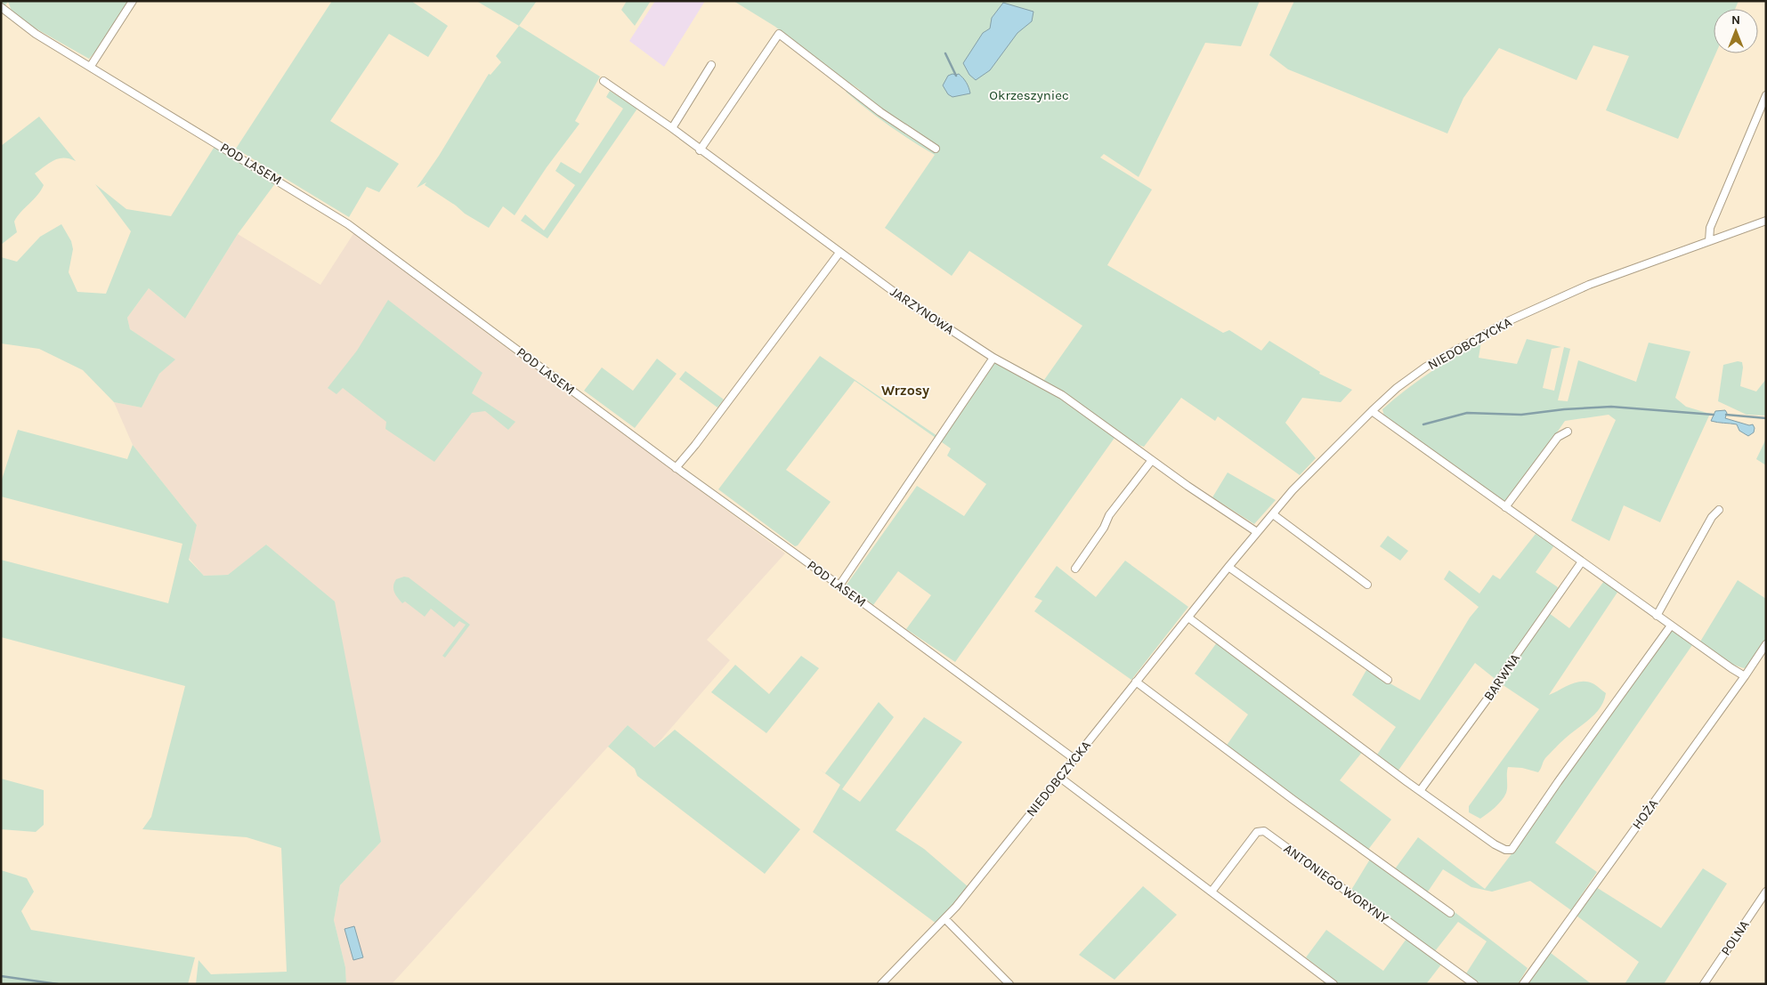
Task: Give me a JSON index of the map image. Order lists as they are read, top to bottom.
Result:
{
  "streets": {
    "street": [
      "POD LASEM",
      "JARZYNOWA",
      "NIEDOBCZYCKA",
      "BARWNA",
      "HOŻA",
      "ANTONIEGO WORYNY",
      "POLNA"
    ]
  },
  "crossings": [
    ["POD LASEM", "NIEDOBCZYCKA"],
    ["JARZYNOWA", "NIEDOBCZYCKA"]
  ],
  "districts": ["Wrzosy"],
  "parks": ["Okrzeszyniec"],
  "north": "top"
}
